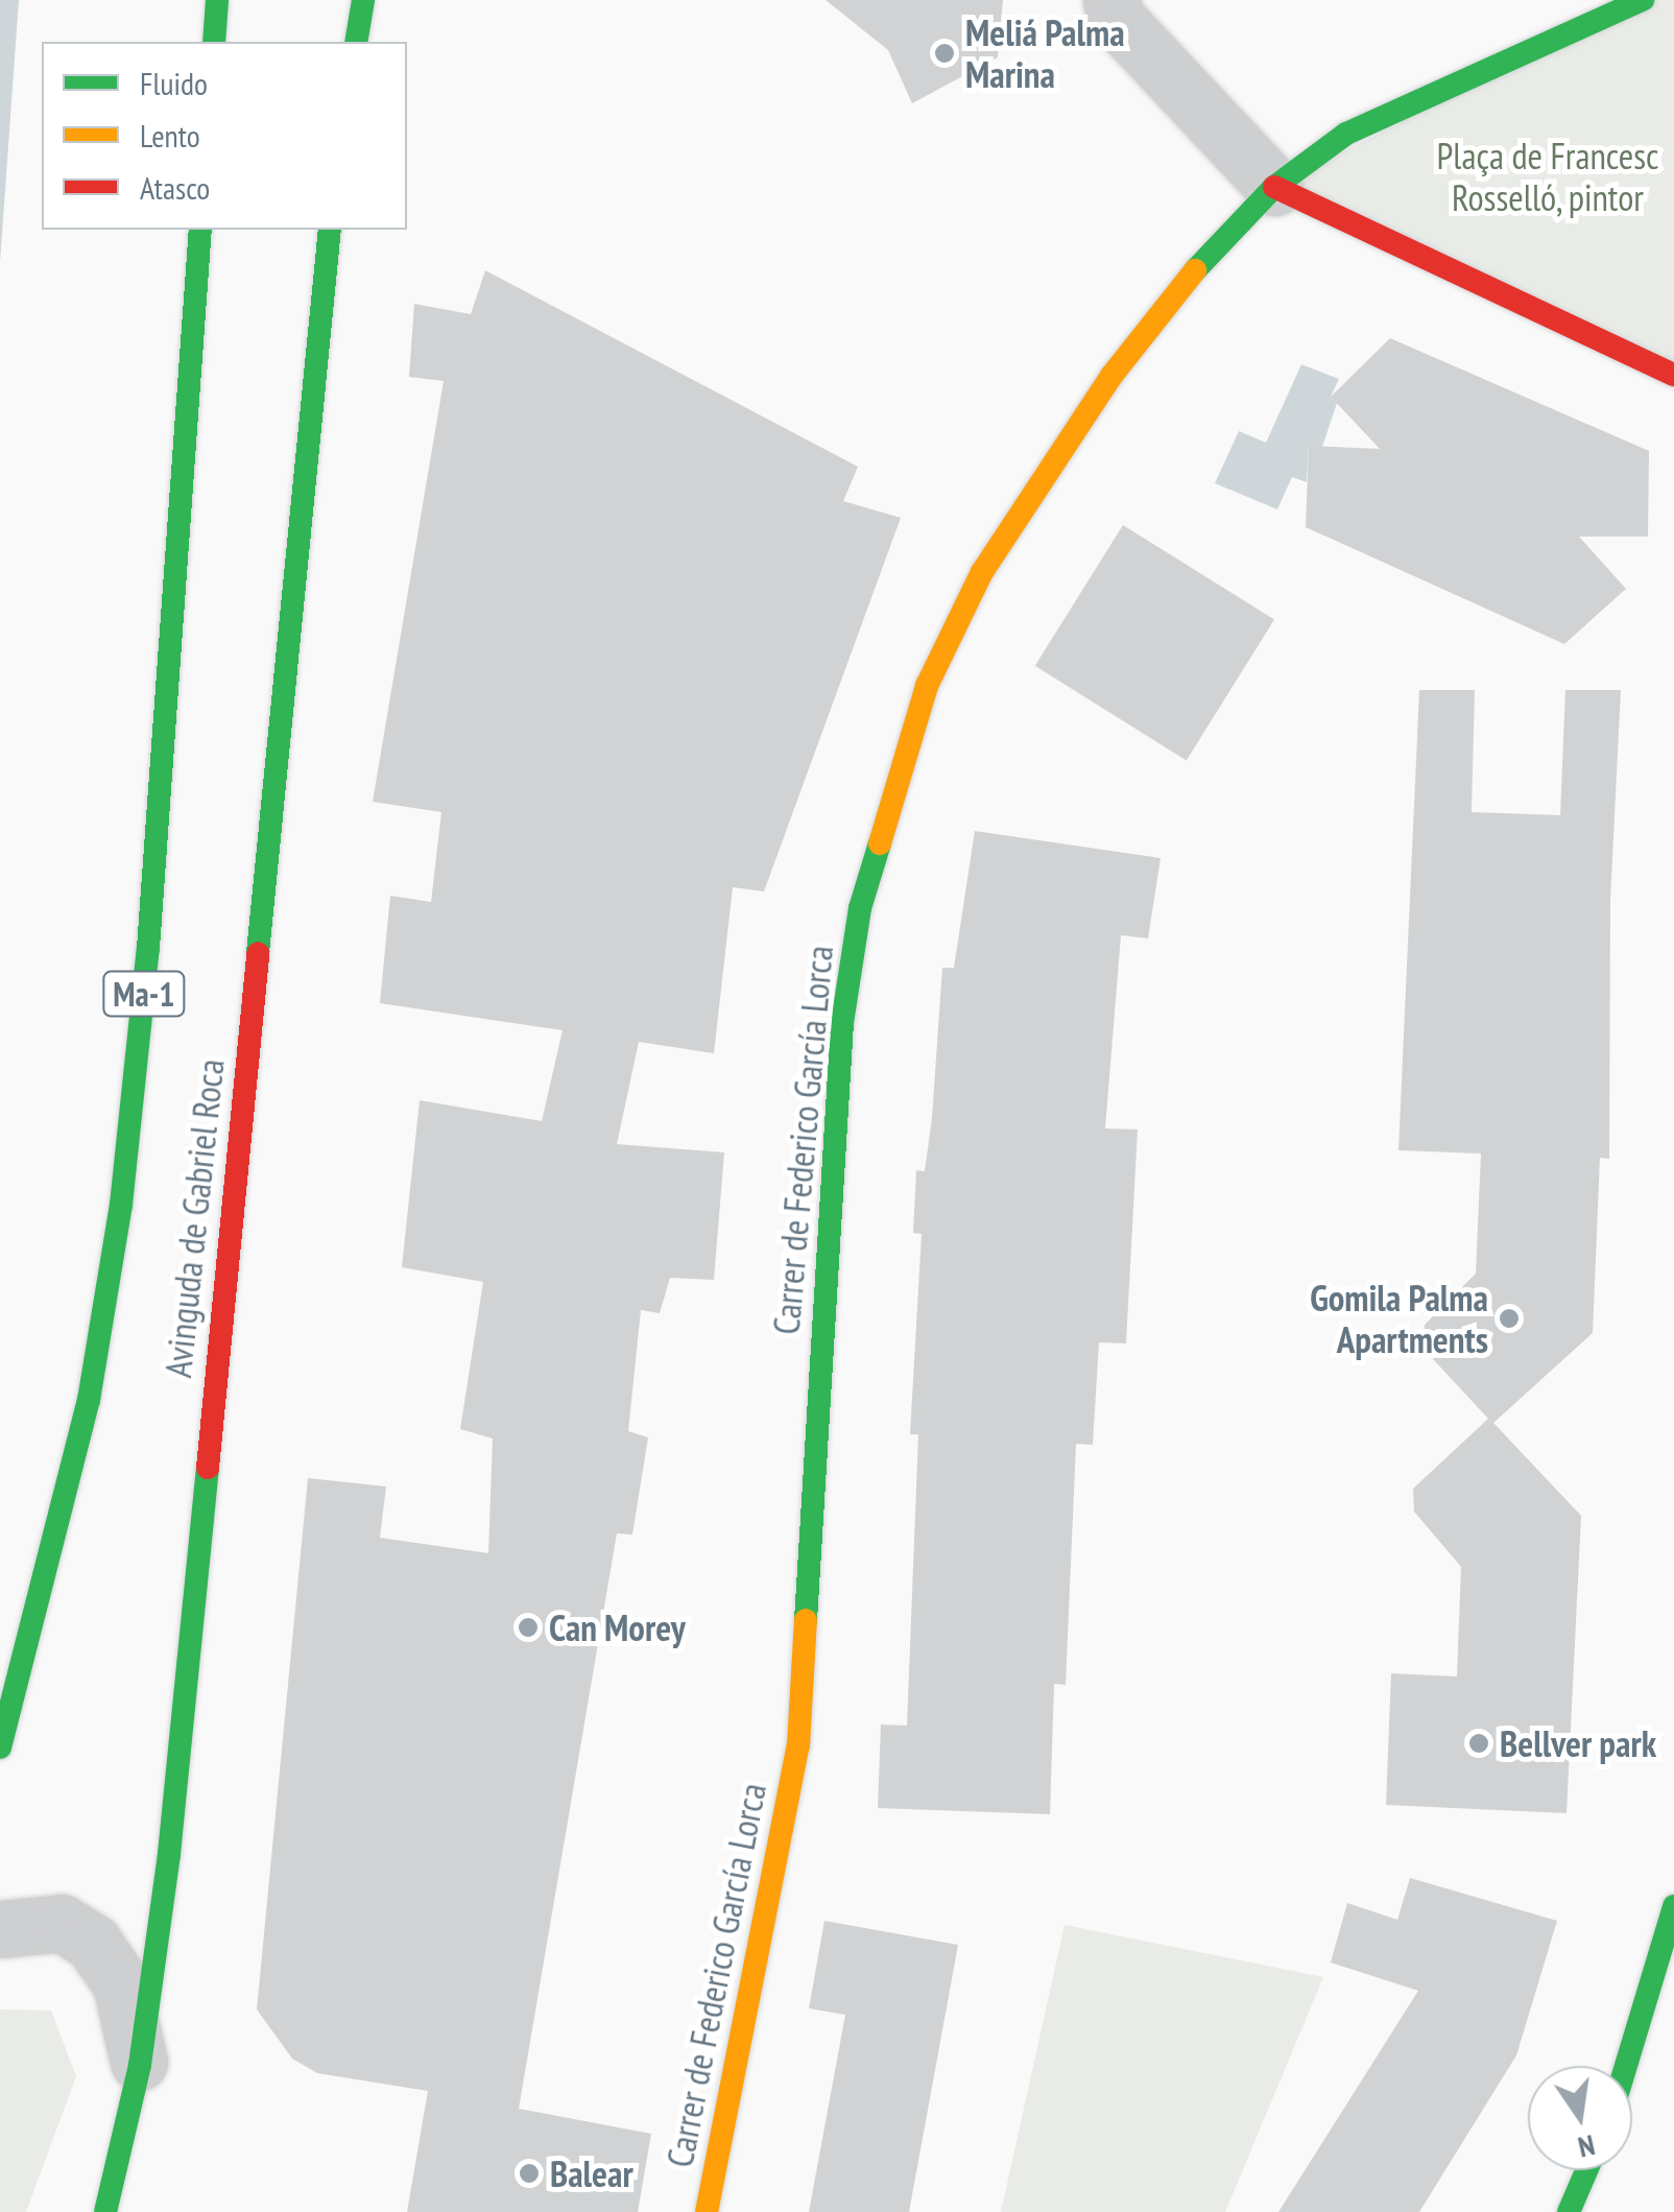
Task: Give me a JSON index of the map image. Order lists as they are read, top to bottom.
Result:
{
  "streets": {
    "main road": ["Ma-1", "Carrer de Federico García Lorca", "Avinguda de Gabriel Roca"]
  },
  "parks": ["Plaça de Francesc Rosselló, pintor"],
  "places": [
    "Meliá Palma Marina",
    "Gomila Palma Apartments",
    "Can Morey",
    "Bellver park",
    "Balear"
  ],
  "legend": ["Fluido", "Lento", "Atasco"],
  "north": "bottom"
}
